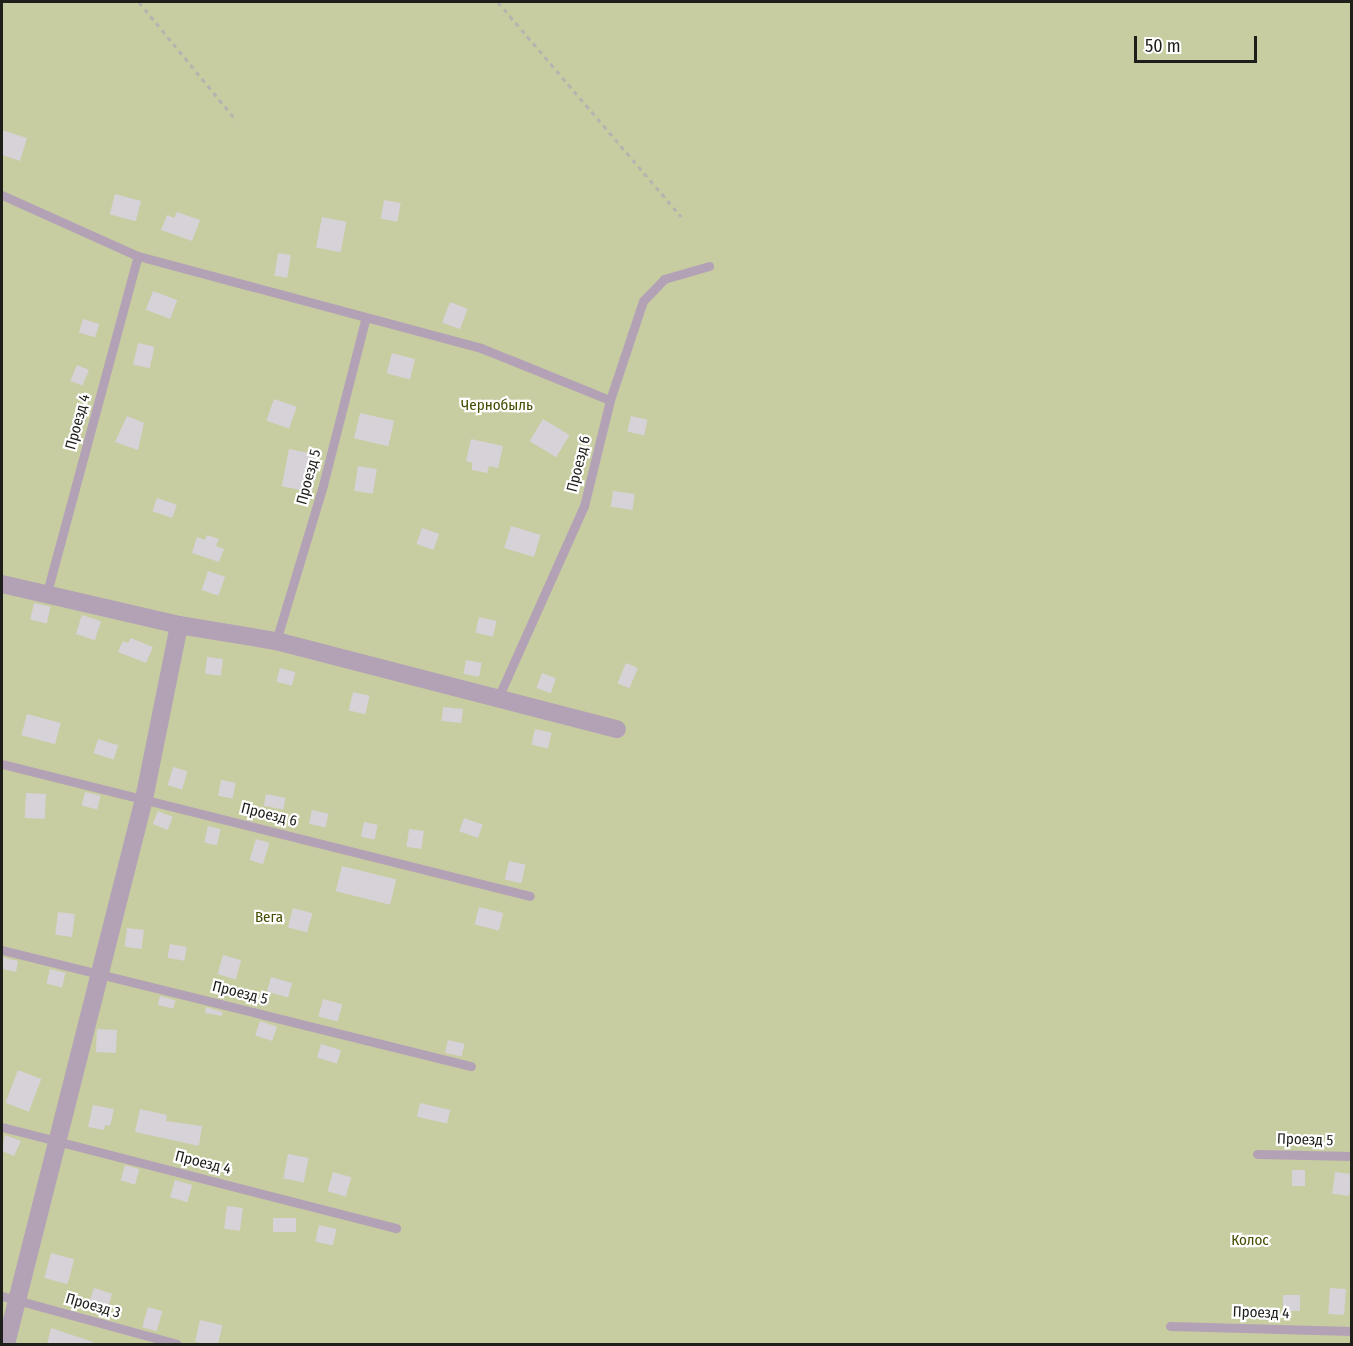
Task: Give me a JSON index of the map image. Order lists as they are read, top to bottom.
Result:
{
  "streets": {
    "lane": [
      "Проезд 4",
      "Проезд 6",
      "Проезд 5",
      "Проезд 3"
    ]
  },
  "parks": ["Чернобыль", "Вега", "Колос"],
  "scale_bar": "50 m"
}
